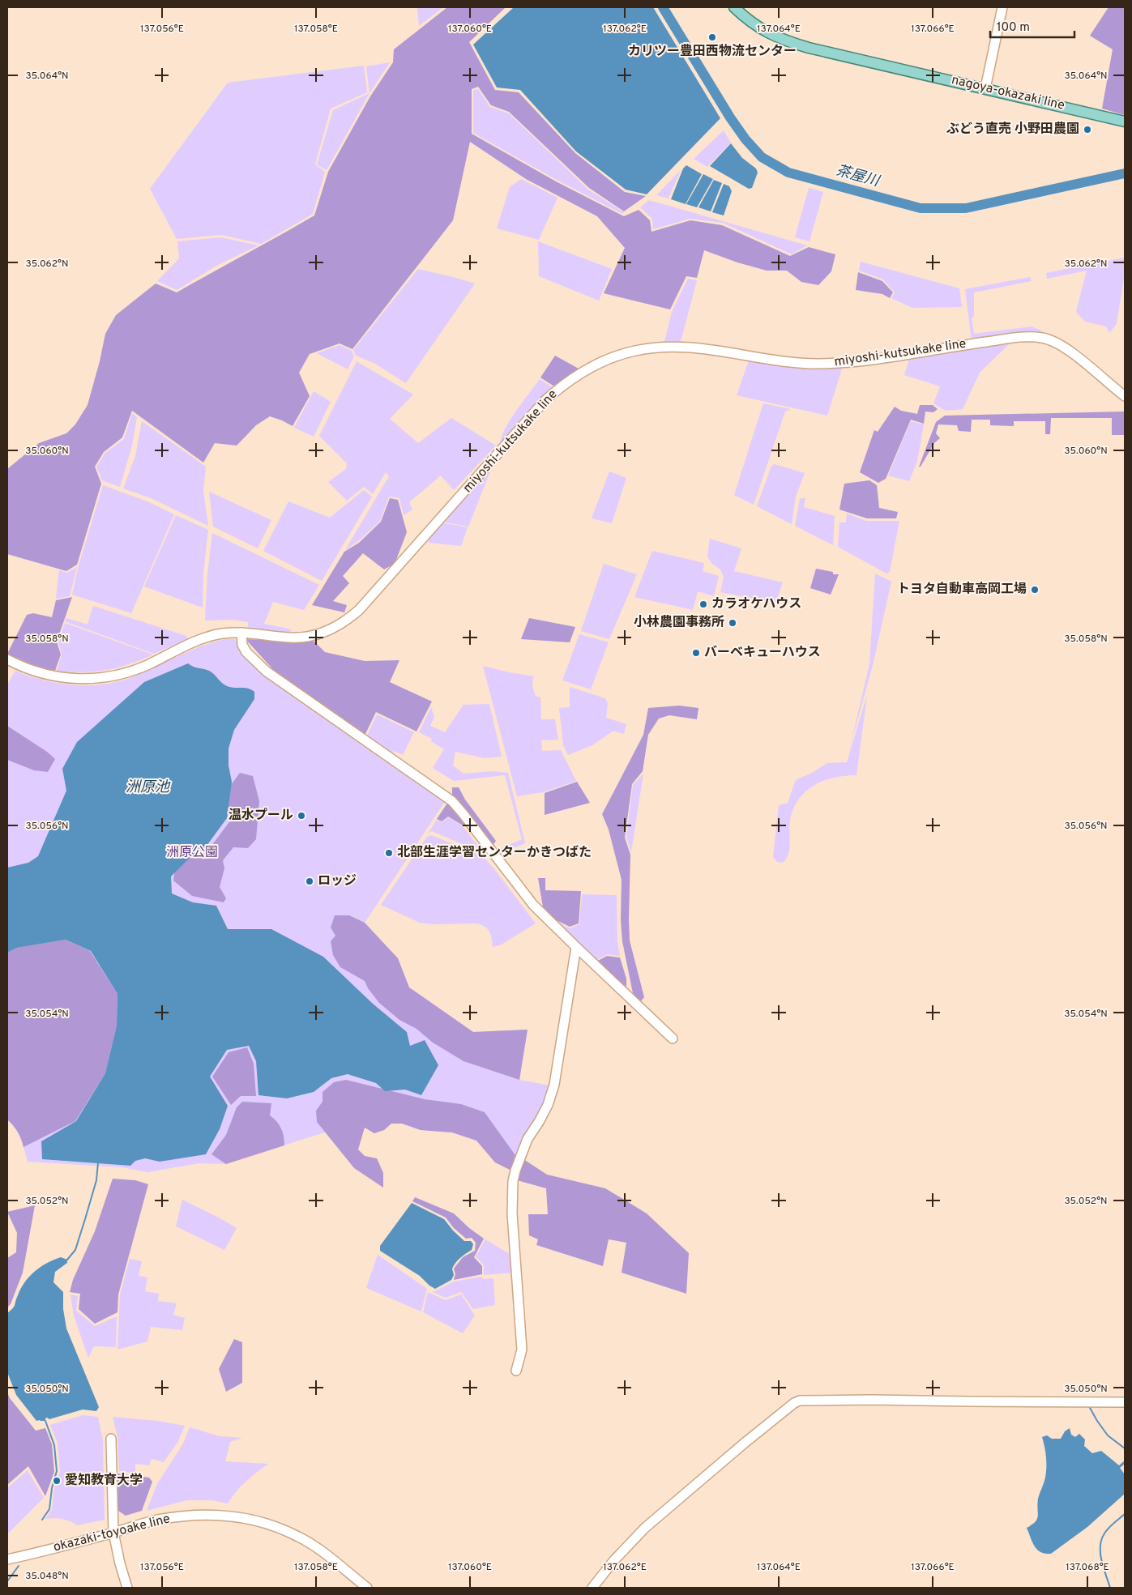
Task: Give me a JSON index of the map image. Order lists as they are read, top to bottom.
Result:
{
  "streets": {
    "main road": ["nagoya-okazaki line"],
    "street": ["miyoshi-kutsukake line", "okazaki-toyoake line"]
  },
  "water": ["茶屋川", "洲原池"],
  "parks": ["洲原公園"],
  "places": [
    "カリツー豊田西物流センター",
    "ぶどう直売 小野田農園",
    "トヨタ自動車高岡工場",
    "カラオケハウス",
    "小林農園事務所",
    "バーベキューハウス",
    "温水プール",
    "北部生涯学習センターかきつばた",
    "ロッジ",
    "愛知教育大学"
  ],
  "scale_bar": "100 m",
  "coordinates": [
    "137.056°E",
    "137.058°E",
    "137.060°E",
    "137.062°E",
    "137.064°E",
    "137.066°E",
    "35.064°N",
    "35.062°N",
    "35.060°N",
    "35.058°N",
    "35.056°N",
    "35.054°N",
    "35.052°N",
    "35.050°N",
    "137.068°E",
    "35.048°N"
  ]
}
